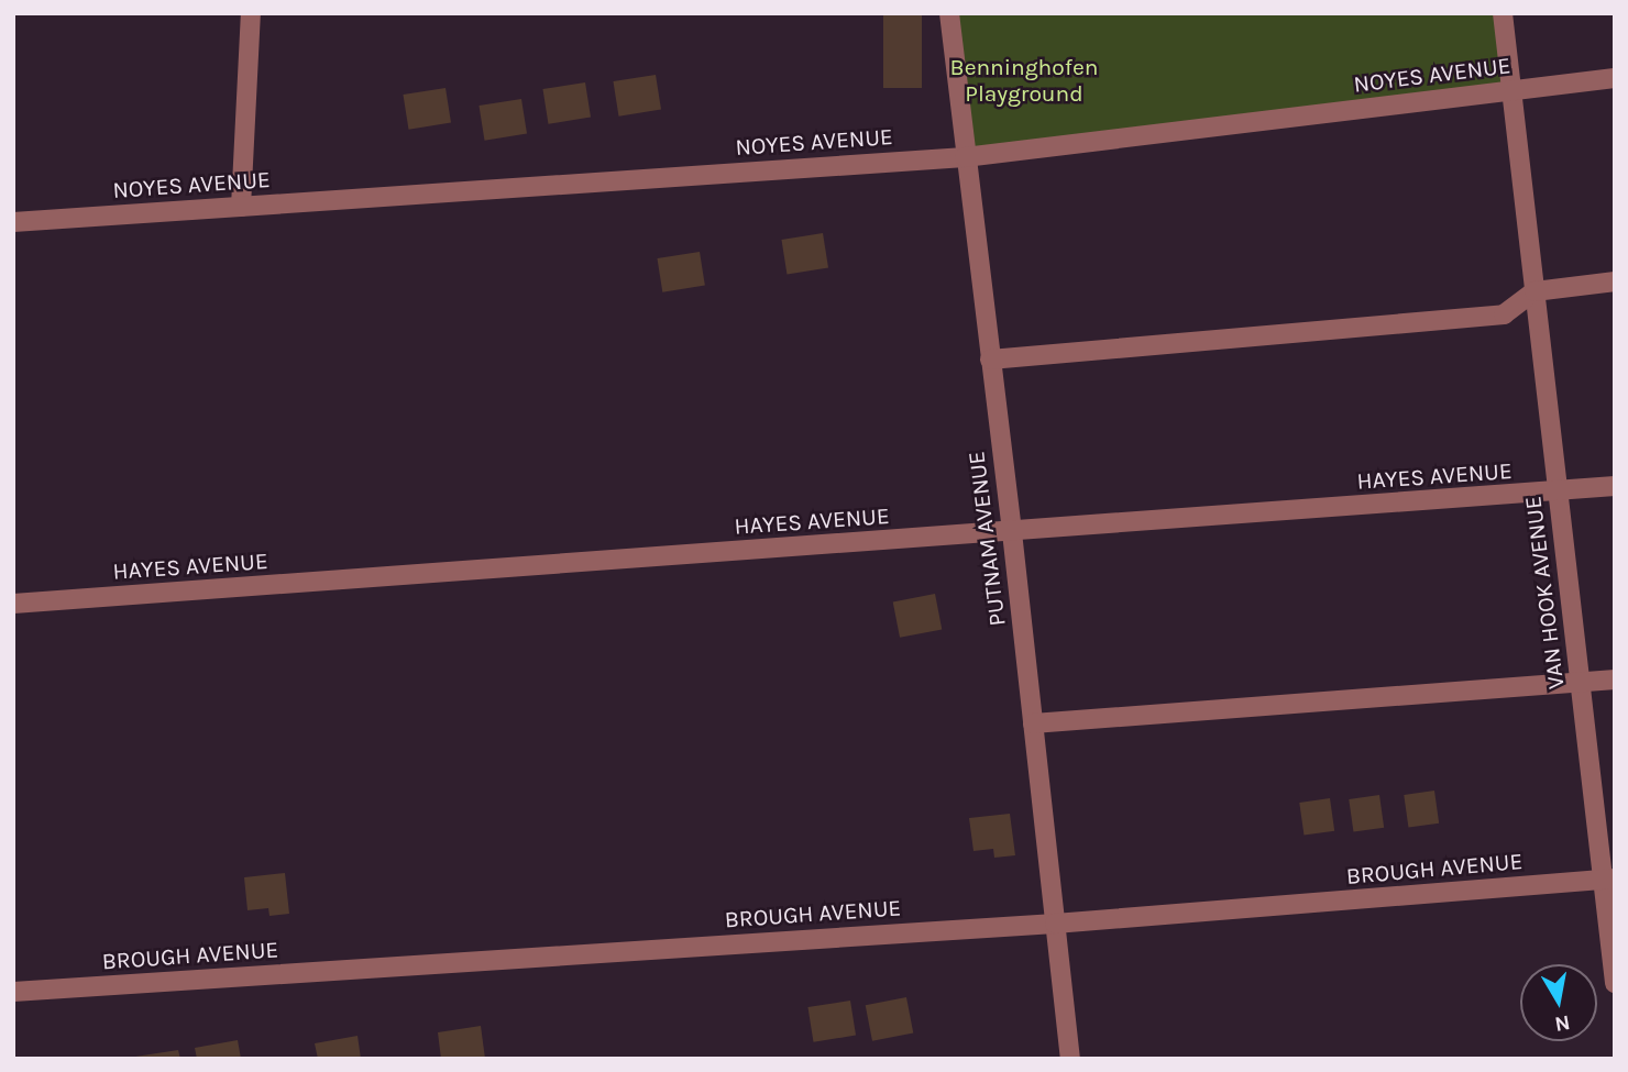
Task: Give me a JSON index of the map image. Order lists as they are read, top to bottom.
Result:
{
  "streets": {
    "street": [
      "NOYES AVENUE",
      "HAYES AVENUE",
      "PUTNAM AVENUE",
      "VAN HOOK AVENUE",
      "BROUGH AVENUE"
    ]
  },
  "crossings": [
    ["NOYES AVENUE", "PUTNAM AVENUE"],
    ["NOYES AVENUE", "VAN HOOK AVENUE"],
    ["HAYES AVENUE", "PUTNAM AVENUE"],
    ["HAYES AVENUE", "VAN HOOK AVENUE"],
    ["PUTNAM AVENUE", "BROUGH AVENUE"],
    ["VAN HOOK AVENUE", "BROUGH AVENUE"]
  ],
  "parks": ["Benninghofen Playground"],
  "north": "bottom"
}
